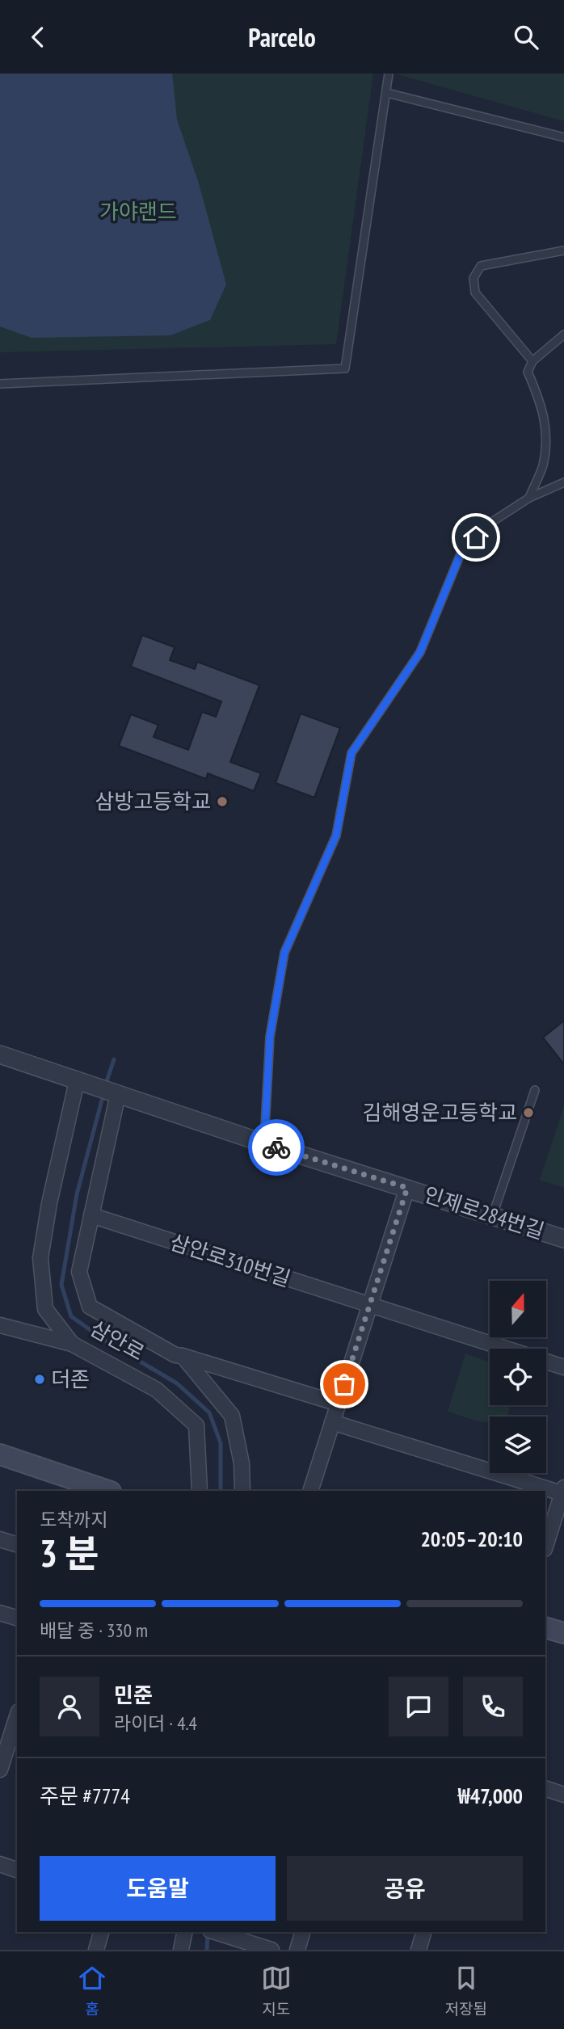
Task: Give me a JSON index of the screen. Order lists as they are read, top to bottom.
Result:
{
  "streets": {
    "street": ["인제로284번길", "삼안로310번길", "삼안로"]
  },
  "crossings": [
    ["인제로284번길", "삼안로"],
    ["삼안로310번길", "삼안로"]
  ],
  "parks": ["가야랜드"],
  "places": ["삼방고등학교", "김해영운고등학교", "더존"],
  "north": "top",
  "page": {
    "header": "Parcelo",
    "heading": ["3 분", "도착까지", "20:05–20:10"],
    "panel": [
      "민준",
      "라이더 · 4.4",
      "주문 #7774",
      "₩47,000"
    ],
    "bar": "배달 중 · 330 m",
    "buttons": ["도움말", "공유"],
    "tabs": ["홈", "지도", "저장됨"]
  }
}
